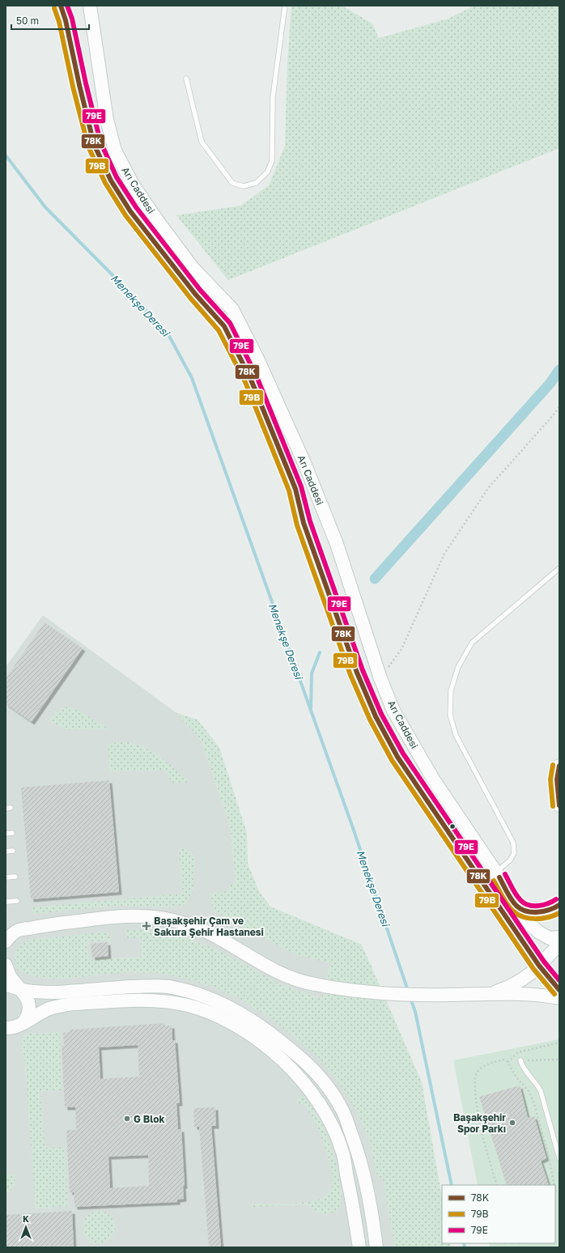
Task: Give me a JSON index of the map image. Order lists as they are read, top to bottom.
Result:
{
  "streets": {
    "main road": ["Arı Caddesi"]
  },
  "water": ["Menekşe Deresi"],
  "places": {
    "health": ["Başakşehir Çam ve Sakura Şehir Hastanesi"],
    "other": ["G Blok", "Başakşehir Spor Parkı"]
  },
  "lines": ["transit line 78K", "transit line 79E", "transit line 79B"],
  "legend": ["78K", "79B", "79E"],
  "scale_bar": "50 m",
  "north": "top"
}
